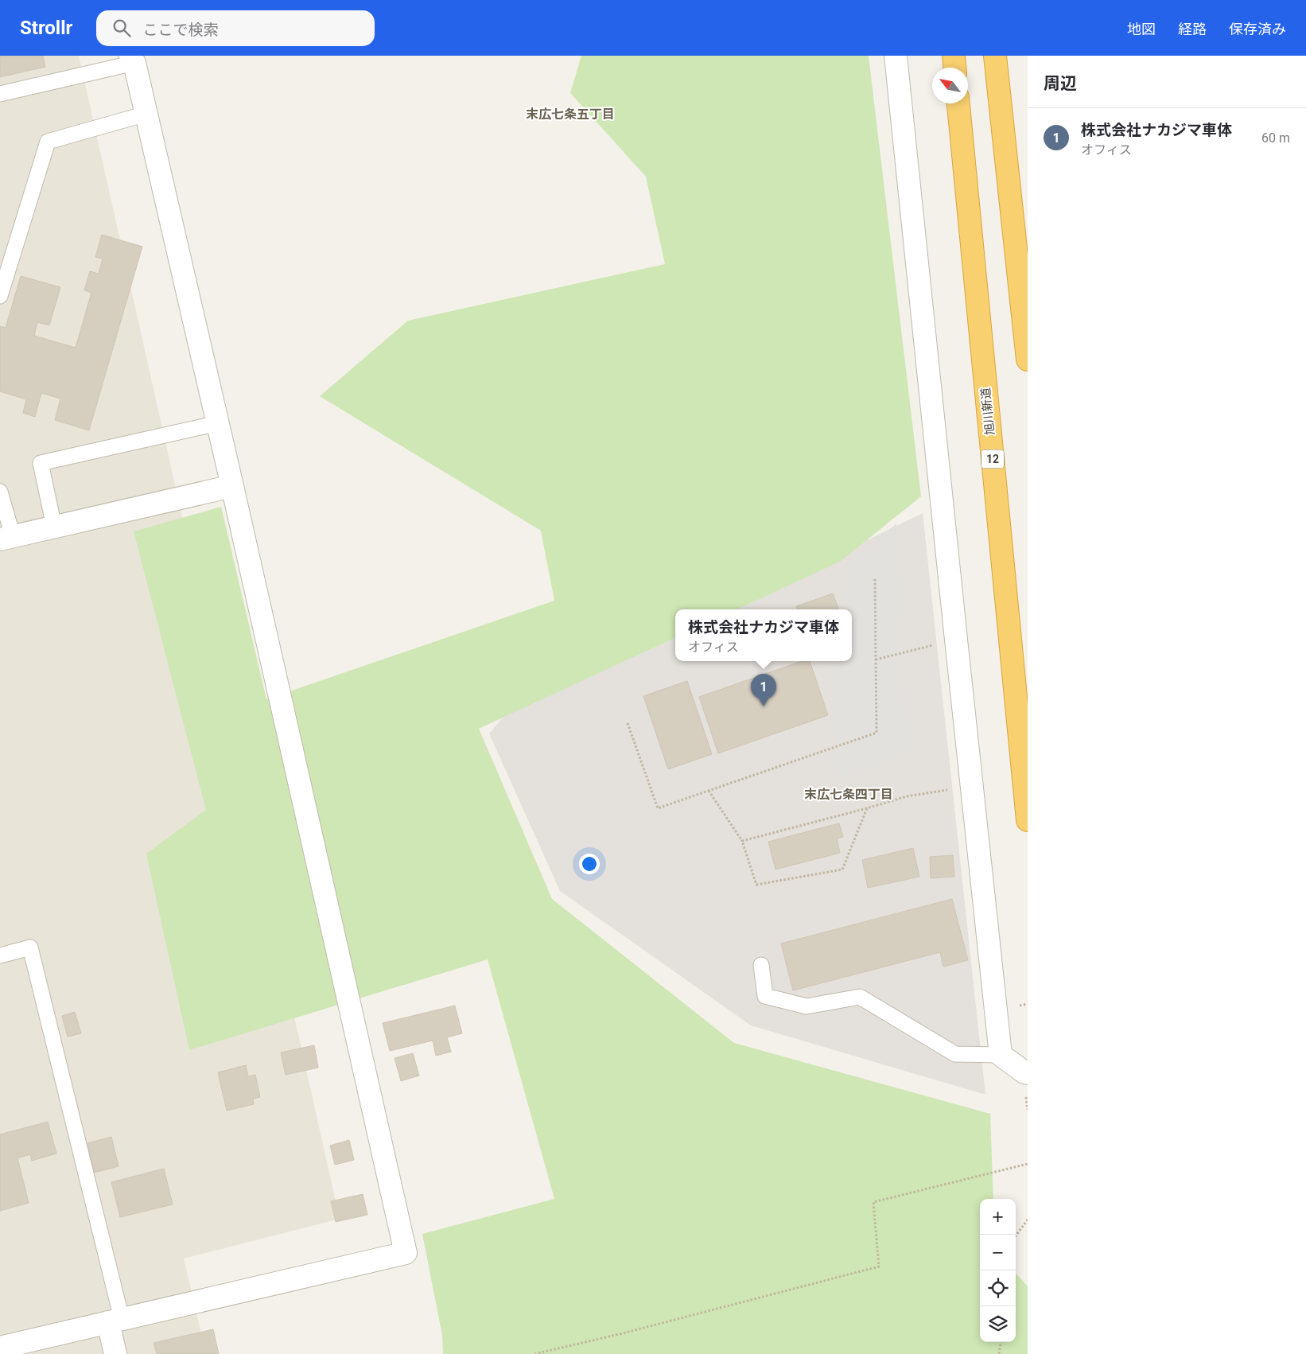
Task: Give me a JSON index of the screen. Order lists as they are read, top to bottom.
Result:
{
  "streets": {
    "highway": ["旭川新道", "12"]
  },
  "districts": ["末広七条五丁目", "末広七条四丁目"],
  "north": "top left",
  "page": {
    "header": "Strollr",
    "search": "ここで検索",
    "nav": ["地図", "経路", "保存済み"],
    "heading": "周辺",
    "list": [
      {
        "mark": "1",
        "name": "株式会社ナカジマ車体",
        "note": "オフィス",
        "value": "60 m"
      }
    ],
    "popup": ["株式会社ナカジマ車体", "オフィス"],
    "pins": "1",
    "map_buttons": ["+", "−"]
  }
}
